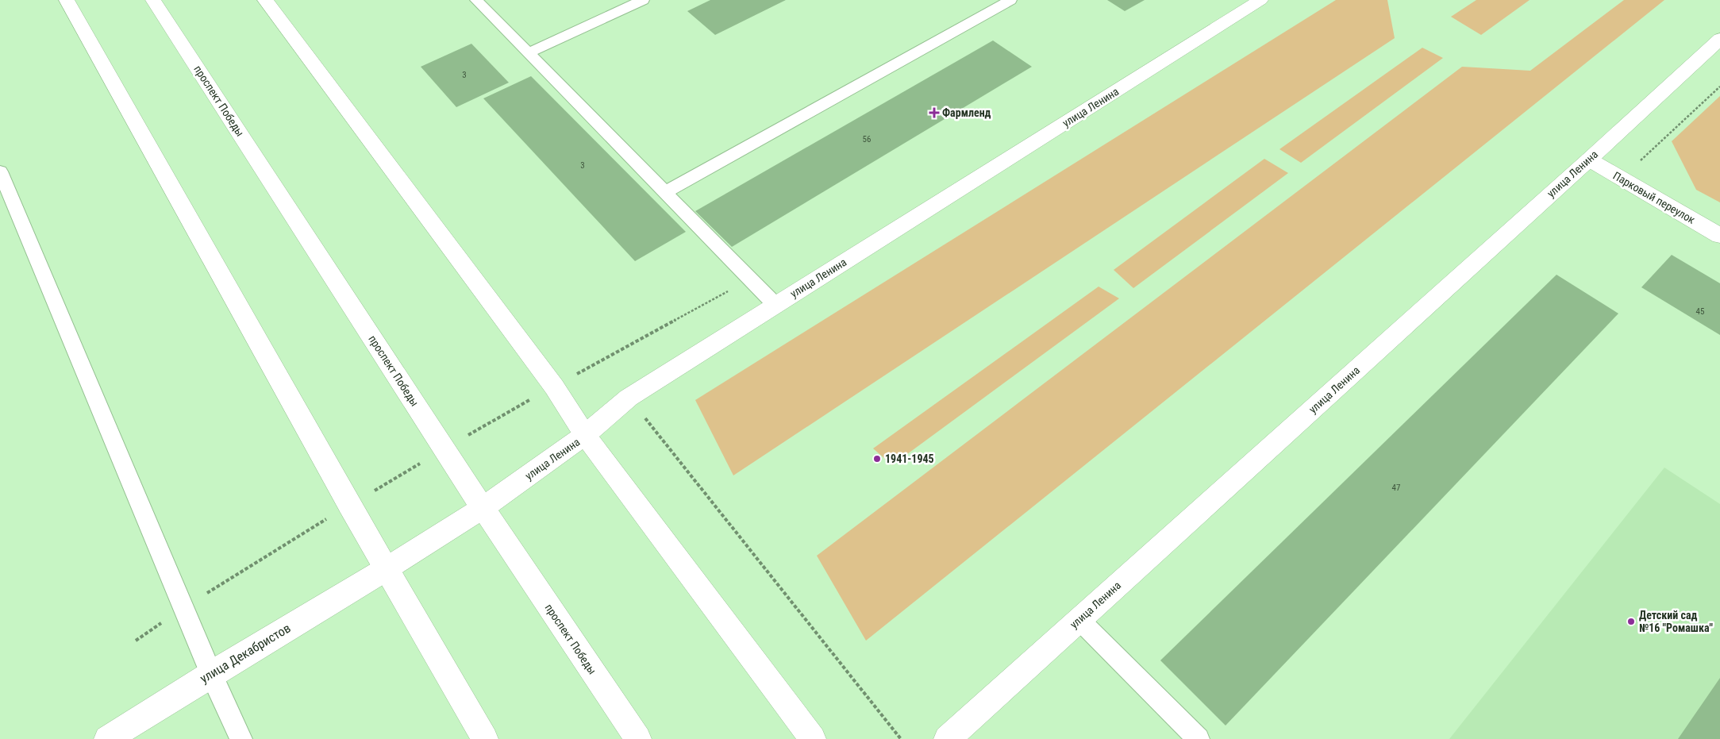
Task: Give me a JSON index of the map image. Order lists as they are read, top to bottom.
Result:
{
  "streets": {
    "main road": [
      "проспект Победы",
      "улица Ленина",
      "Парковый переулок",
      "улица Декабристов"
    ]
  },
  "crossings": [
    ["проспект Победы", "улица Ленина"],
    ["улица Ленина", "Парковый переулок"],
    ["улица Ленина", "улица Декабристов"]
  ],
  "places": {
    "health": ["Фармленд"],
    "other": ["1941-1945", "Детский сад №16 \"Ромашка\""]
  },
  "house_numbers": [
    "3",
    "56",
    "3",
    "45",
    "47"
  ]
}
